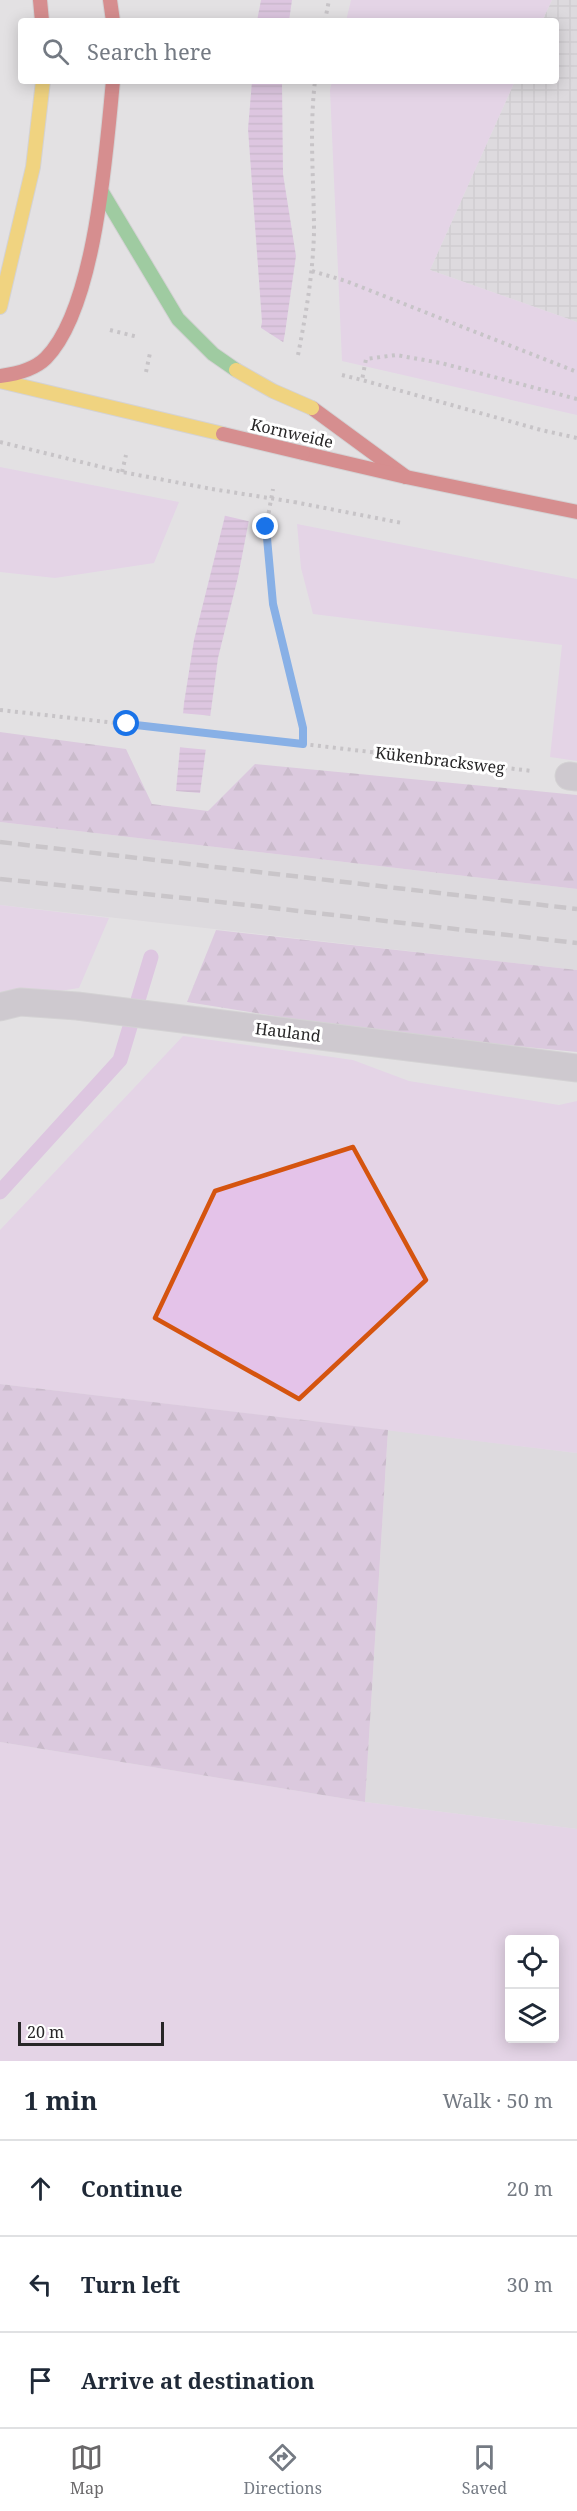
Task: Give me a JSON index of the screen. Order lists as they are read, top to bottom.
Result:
{
  "streets": {
    "main road": ["Kornweide"],
    "lane": ["Hauland"],
    "path": ["Kükenbracksweg"]
  },
  "scale_bar": "20 m",
  "page": {
    "search": "Search here",
    "scale": "20 m",
    "heading": ["1 min", "Walk · 50 m"],
    "list": [
      ["Continue", "20 m"],
      ["Turn left", "30 m"],
      "Arrive at destination"
    ],
    "nav": ["Map", "Directions", "Saved"]
  }
}
